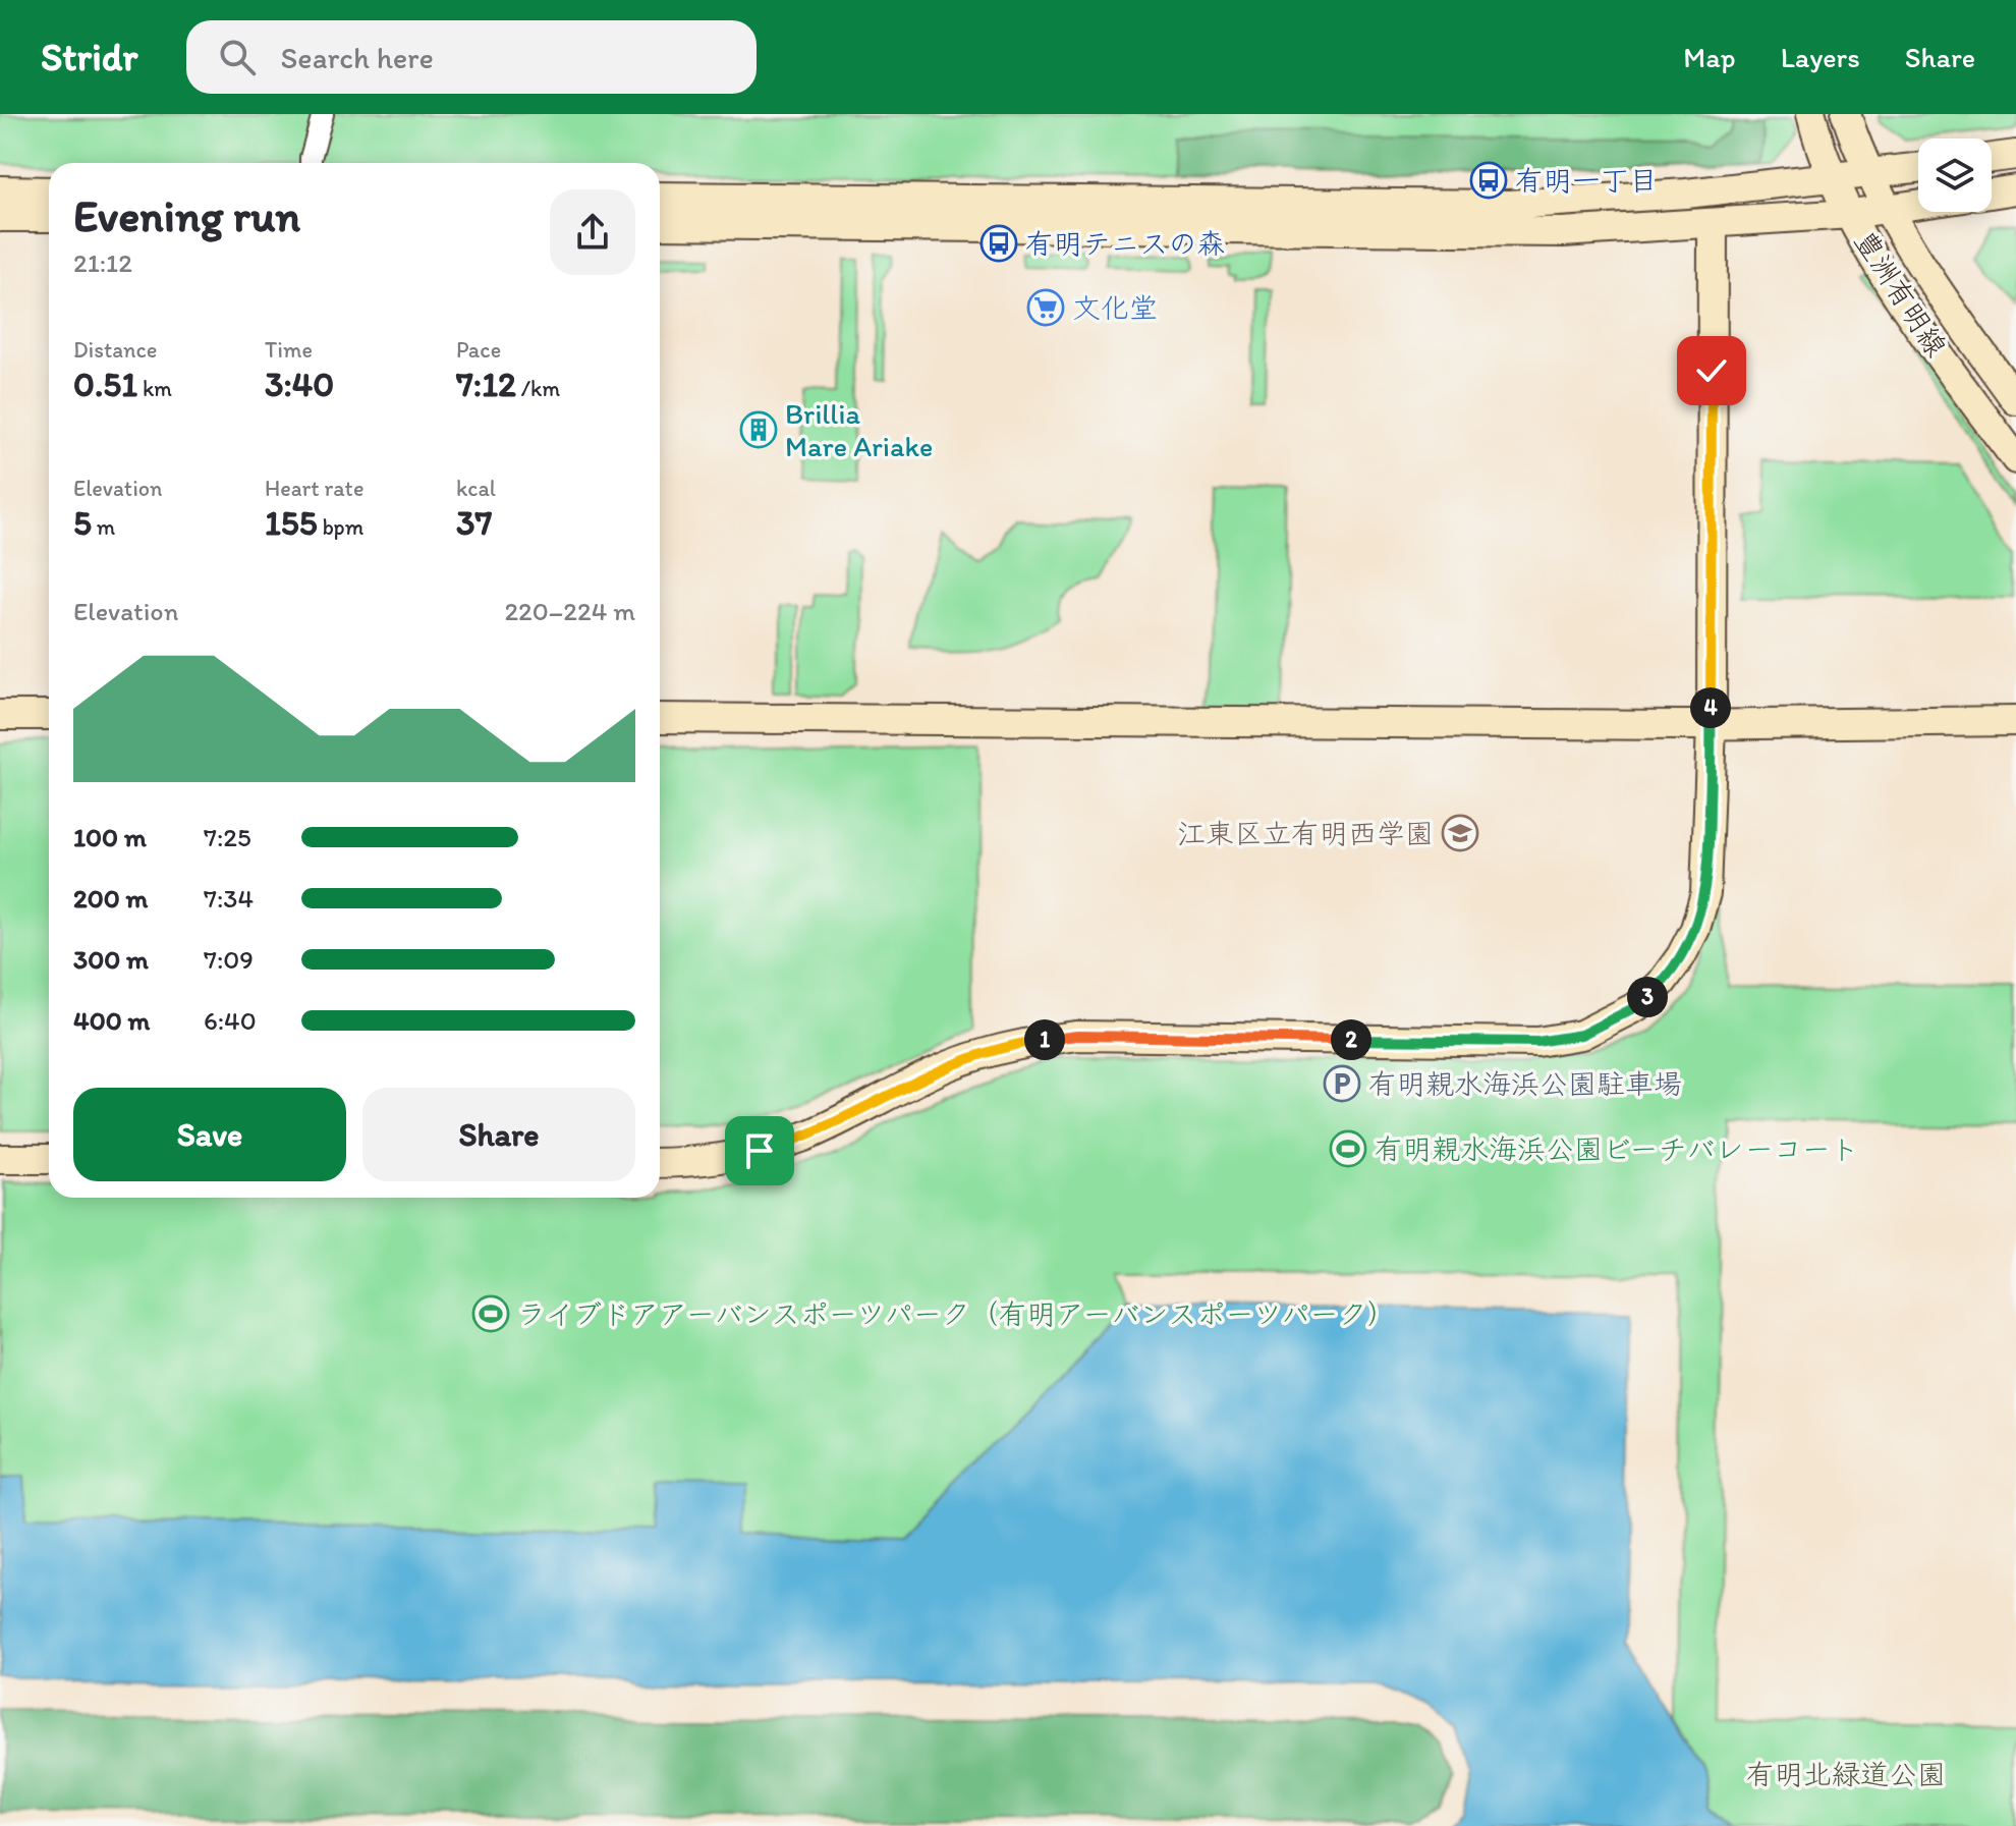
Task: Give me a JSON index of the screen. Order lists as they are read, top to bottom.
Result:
{
  "streets": {
    "street": ["豊洲有明線"]
  },
  "parks": ["有明北緑道公園"],
  "places": {
    "bus stop": ["有明一丁目", "有明テニスの森"],
    "supermarket": ["文化堂"],
    "building": ["Brillia Mare Ariake"],
    "school or university": ["江東区立有明西学園"],
    "parking": ["有明親水海浜公園駐車場"],
    "sports": ["有明親水海浜公園ビーチバレーコート", "ライブドアアーバンスポーツパーク（有明アーバンスポーツパーク）"]
  },
  "page": {
    "header": "Stridr",
    "search": "Search here",
    "nav": ["Map", "Layers", "Share"],
    "heading": ["Evening run", "21:12"],
    "stats": [
      ["Distance", "0.51 km"],
      ["Time", "3:40"],
      ["Pace", "7:12 /km"],
      ["Elevation", "5 m"],
      ["Heart rate", "155 bpm"],
      ["kcal", "37"]
    ],
    "chart": ["Elevation", "220–224 m"],
    "pins": [
      "4",
      "3",
      "1",
      "2"
    ],
    "list": [
      {
        "name": "100 m",
        "note": "7:25"
      },
      {
        "name": "200 m",
        "note": "7:34"
      },
      {
        "name": "300 m",
        "note": "7:09"
      },
      {
        "name": "400 m",
        "note": "6:40"
      }
    ],
    "buttons": ["Save", "Share"]
  }
}
